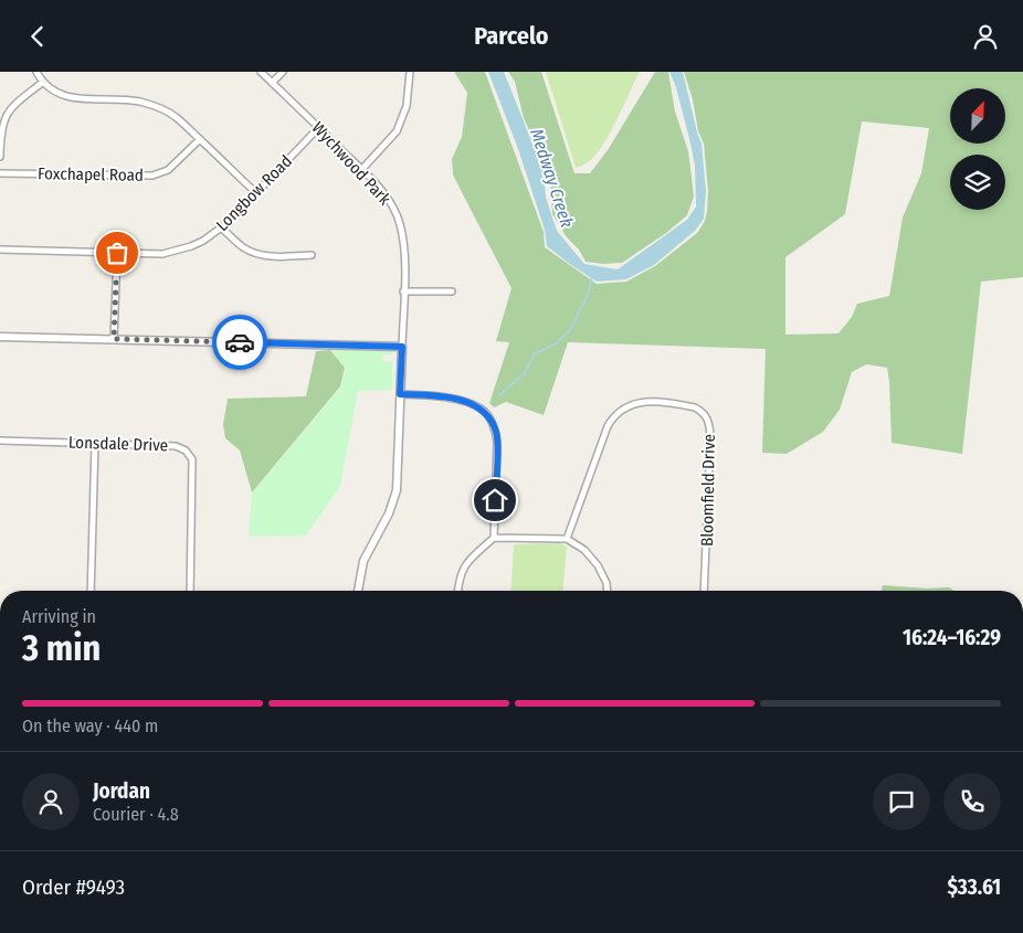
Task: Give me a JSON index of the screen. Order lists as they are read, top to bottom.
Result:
{
  "streets": {
    "street": [
      "Wychwood Park",
      "Foxchapel Road",
      "Longbow Road",
      "Lonsdale Drive",
      "Bloomfield Drive"
    ]
  },
  "crossings": [
    ["Wychwood Park", "Longbow Road"]
  ],
  "water": ["Medway Creek"],
  "north": "top right",
  "page": {
    "header": "Parcelo",
    "heading": ["3 min", "Arriving in", "16:24–16:29"],
    "panel": [
      "Jordan",
      "Courier · 4.8",
      "Order #9493",
      "$33.61"
    ],
    "bar": "On the way · 440 m"
  }
}
